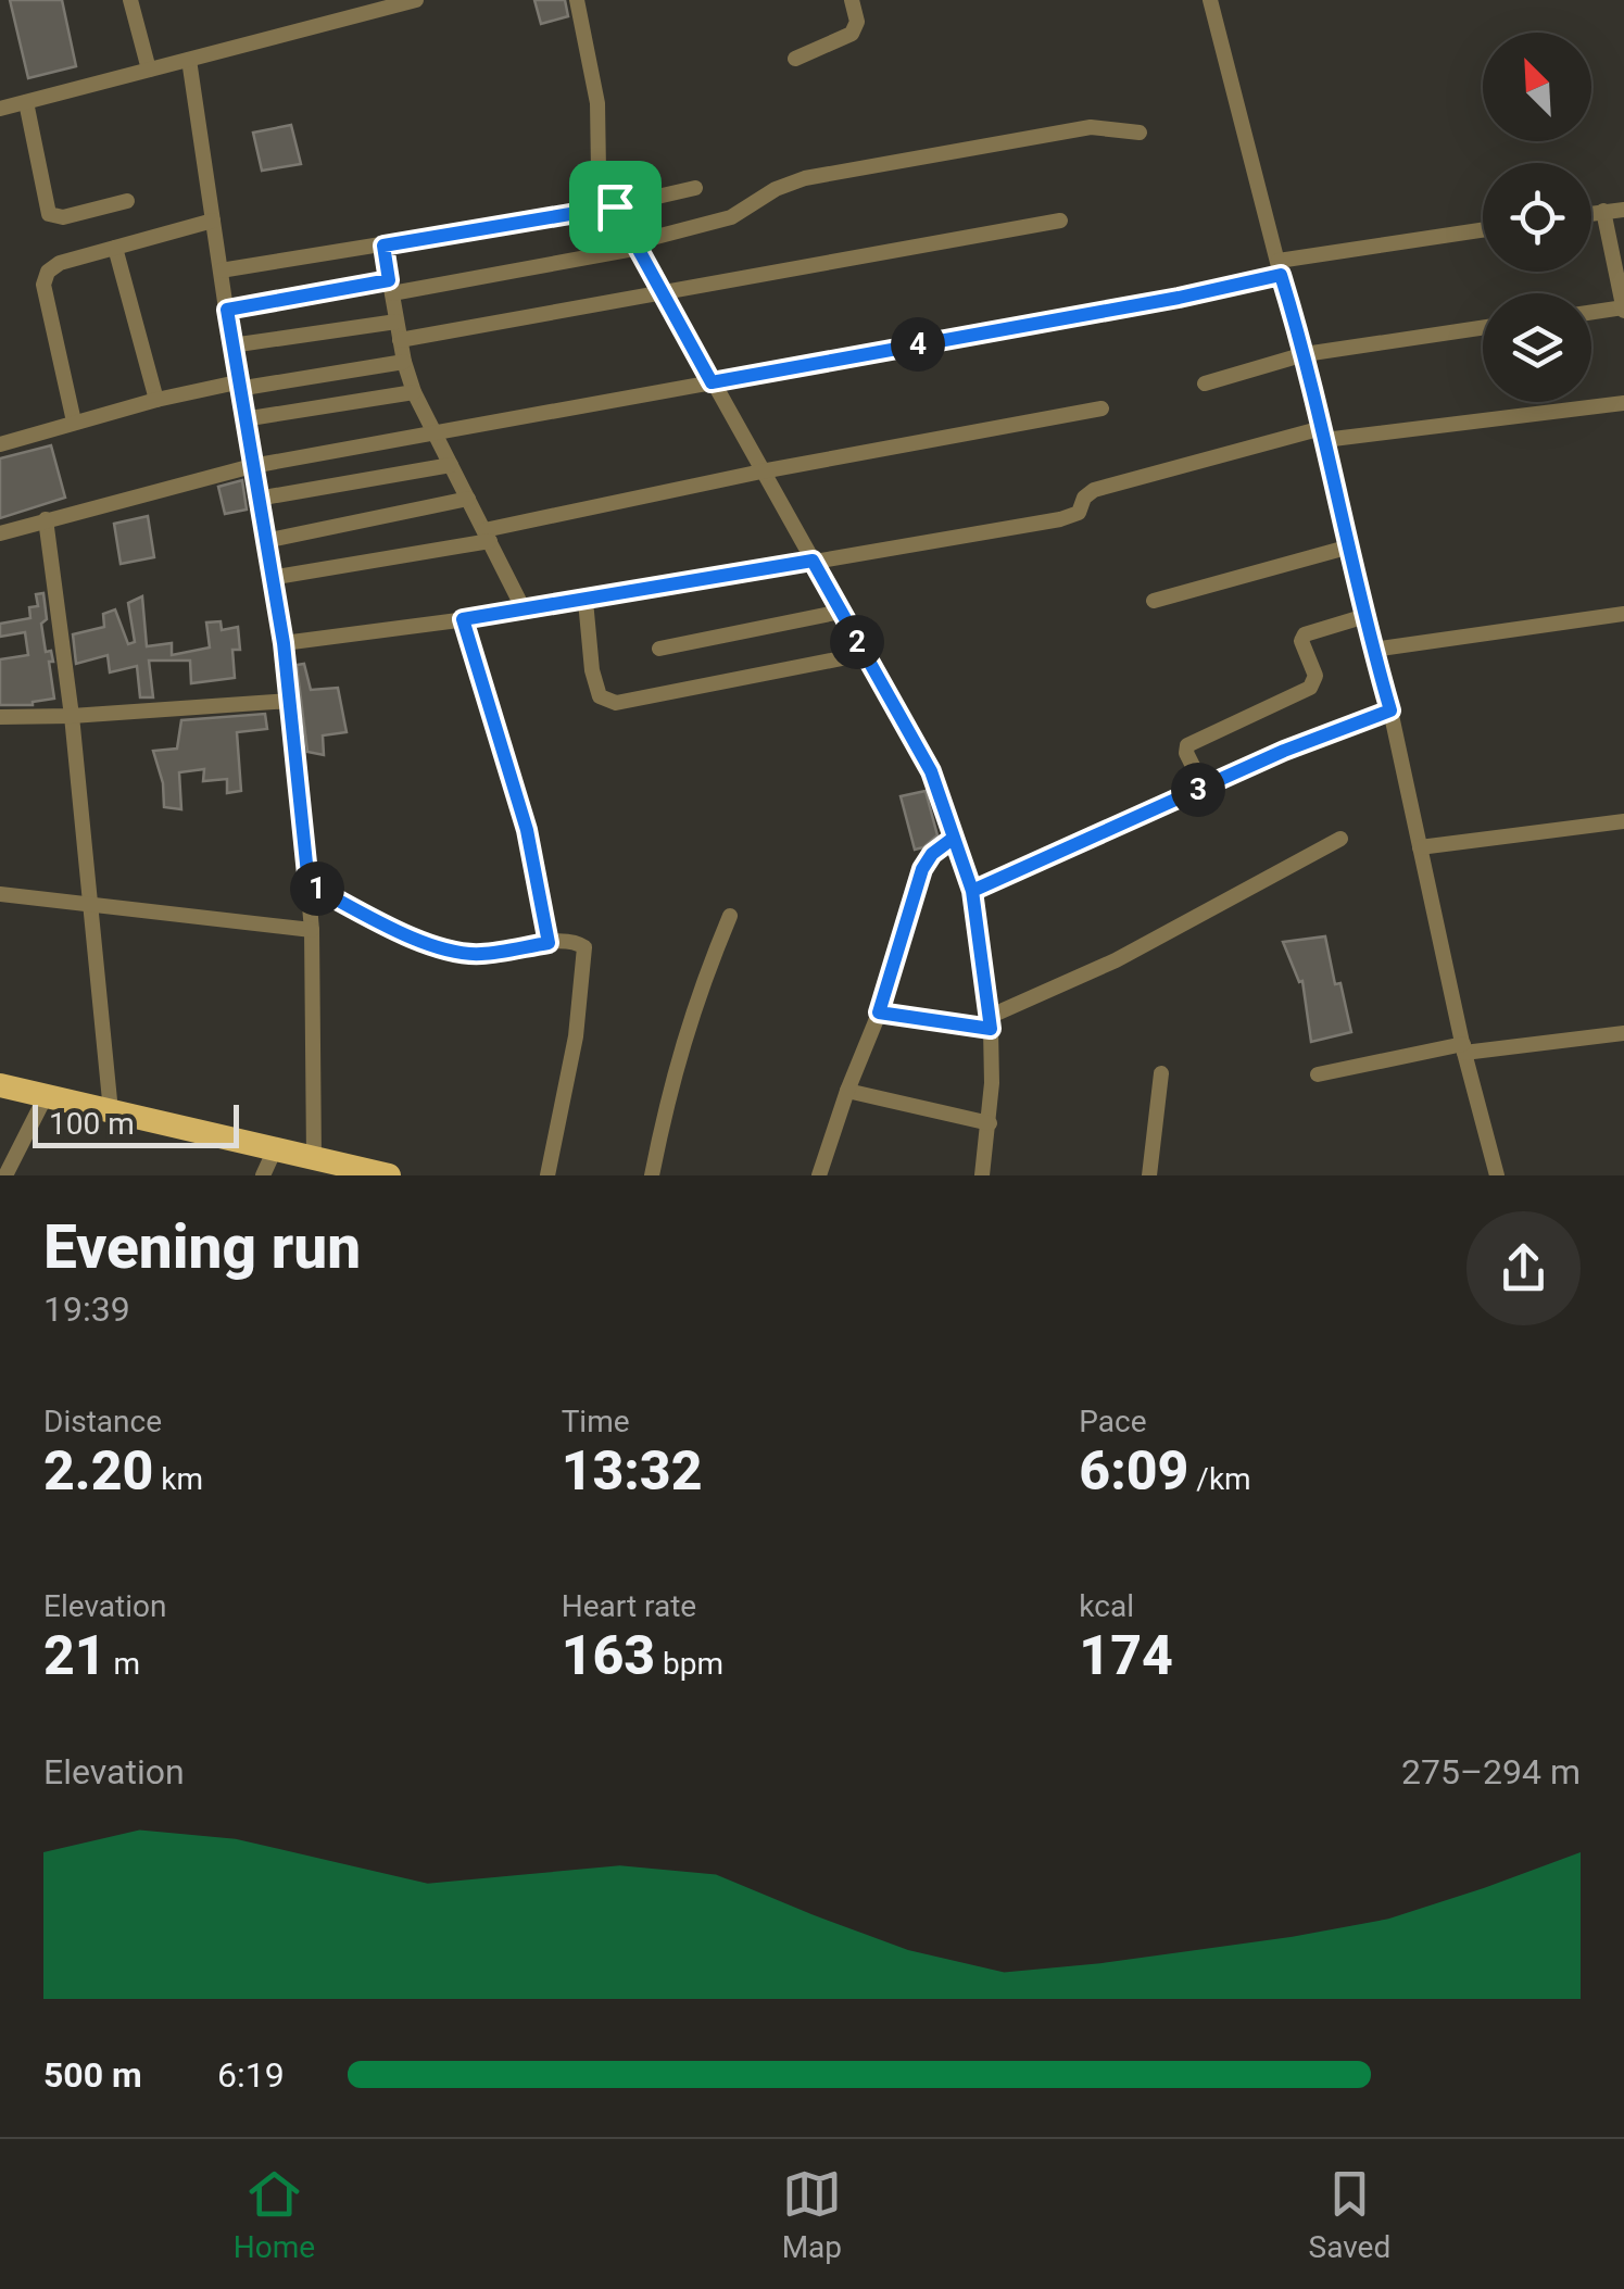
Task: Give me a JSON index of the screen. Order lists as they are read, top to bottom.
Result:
{
  "scale_bar": "100 m",
  "north": "top left",
  "page": {
    "pins": [
      "4",
      "2",
      "3",
      "1"
    ],
    "scale": "100 m",
    "heading": ["Evening run", "19:39"],
    "stats": [
      ["Distance", "2.20 km"],
      ["Time", "13:32"],
      ["Pace", "6:09 /km"],
      ["Elevation", "21 m"],
      ["Heart rate", "163 bpm"],
      ["kcal", "174"]
    ],
    "chart": ["Elevation", "275–294 m"],
    "list": [
      {
        "name": "500 m",
        "note": "6:19"
      }
    ],
    "tabs": ["Home", "Map", "Saved"]
  }
}
